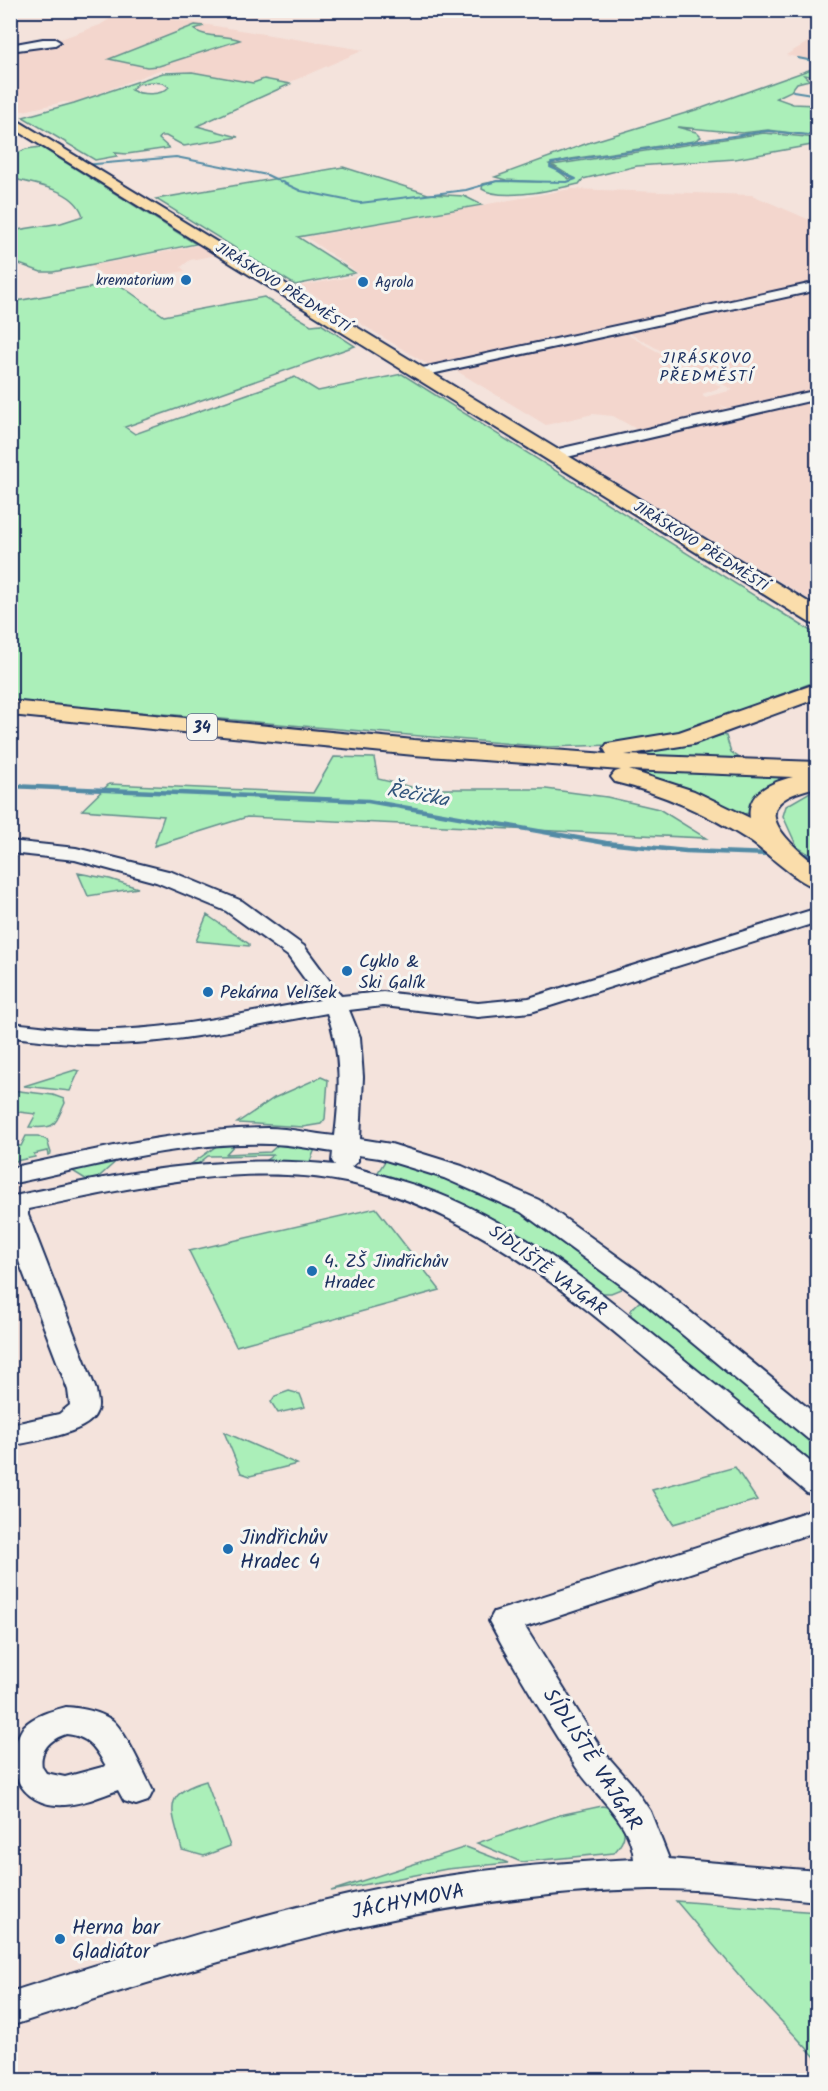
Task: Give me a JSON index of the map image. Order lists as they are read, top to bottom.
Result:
{
  "streets": {
    "main road": ["JIRÁSKOVO PŘEDMĚSTÍ", "34"],
    "street": ["SÍDLIŠTĚ VAJGAR", "JÁCHYMOVA"]
  },
  "crossings": [
    ["SÍDLIŠTĚ VAJGAR", "JÁCHYMOVA"]
  ],
  "districts": ["JIRÁSKOVO PŘEDMĚSTÍ"],
  "water": ["Řečička"],
  "places": [
    "krematorium",
    "Agrola",
    "Cyklo & Ski Galík",
    "Pekárna Velíšek",
    "4. ZŠ Jindřichův Hradec",
    "Jindřichův Hradec 4",
    "Herna bar Gladiátor"
  ]
}
